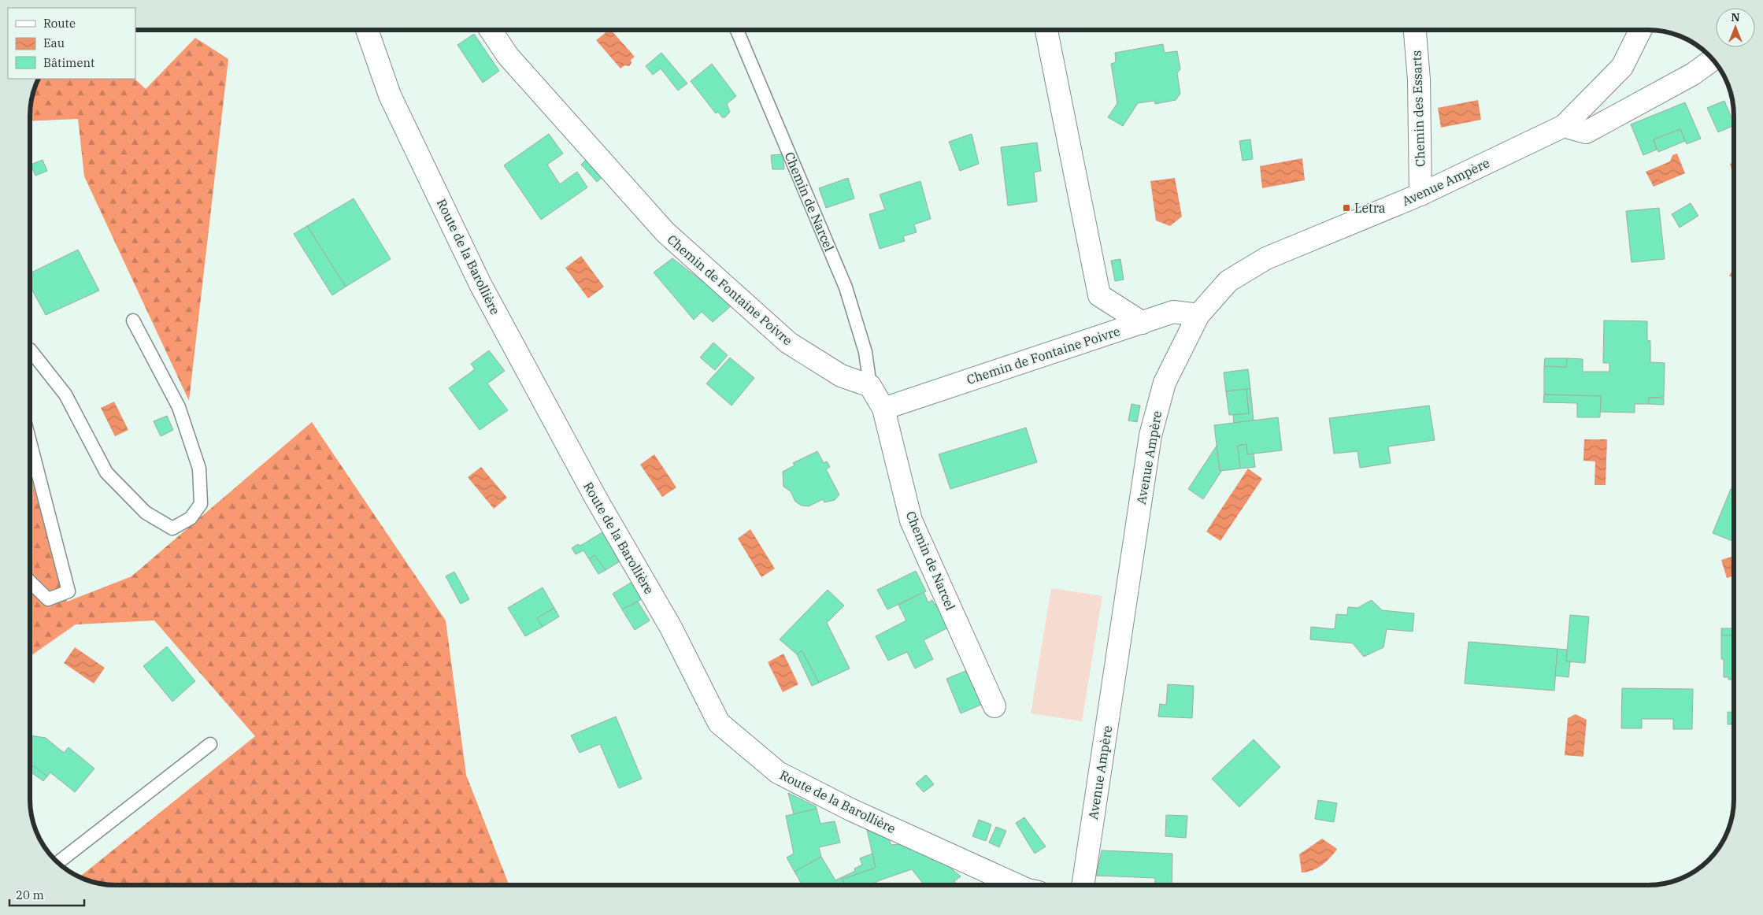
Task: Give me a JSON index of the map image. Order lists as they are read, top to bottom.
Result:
{
  "streets": {
    "street": [
      "Chemin des Essarts",
      "Avenue Ampère",
      "Chemin de Narcel",
      "Route de la Barollière",
      "Chemin de Fontaine Poivre"
    ]
  },
  "crossings": [
    ["Chemin des Essarts", "Avenue Ampère"],
    ["Avenue Ampère", "Chemin de Fontaine Poivre"],
    ["Chemin de Narcel", "Chemin de Fontaine Poivre"]
  ],
  "places": {
    "transit": ["Letra"]
  },
  "legend": ["Route", "Eau", "Bâtiment"],
  "scale_bar": "20 m",
  "north": "top"
}
